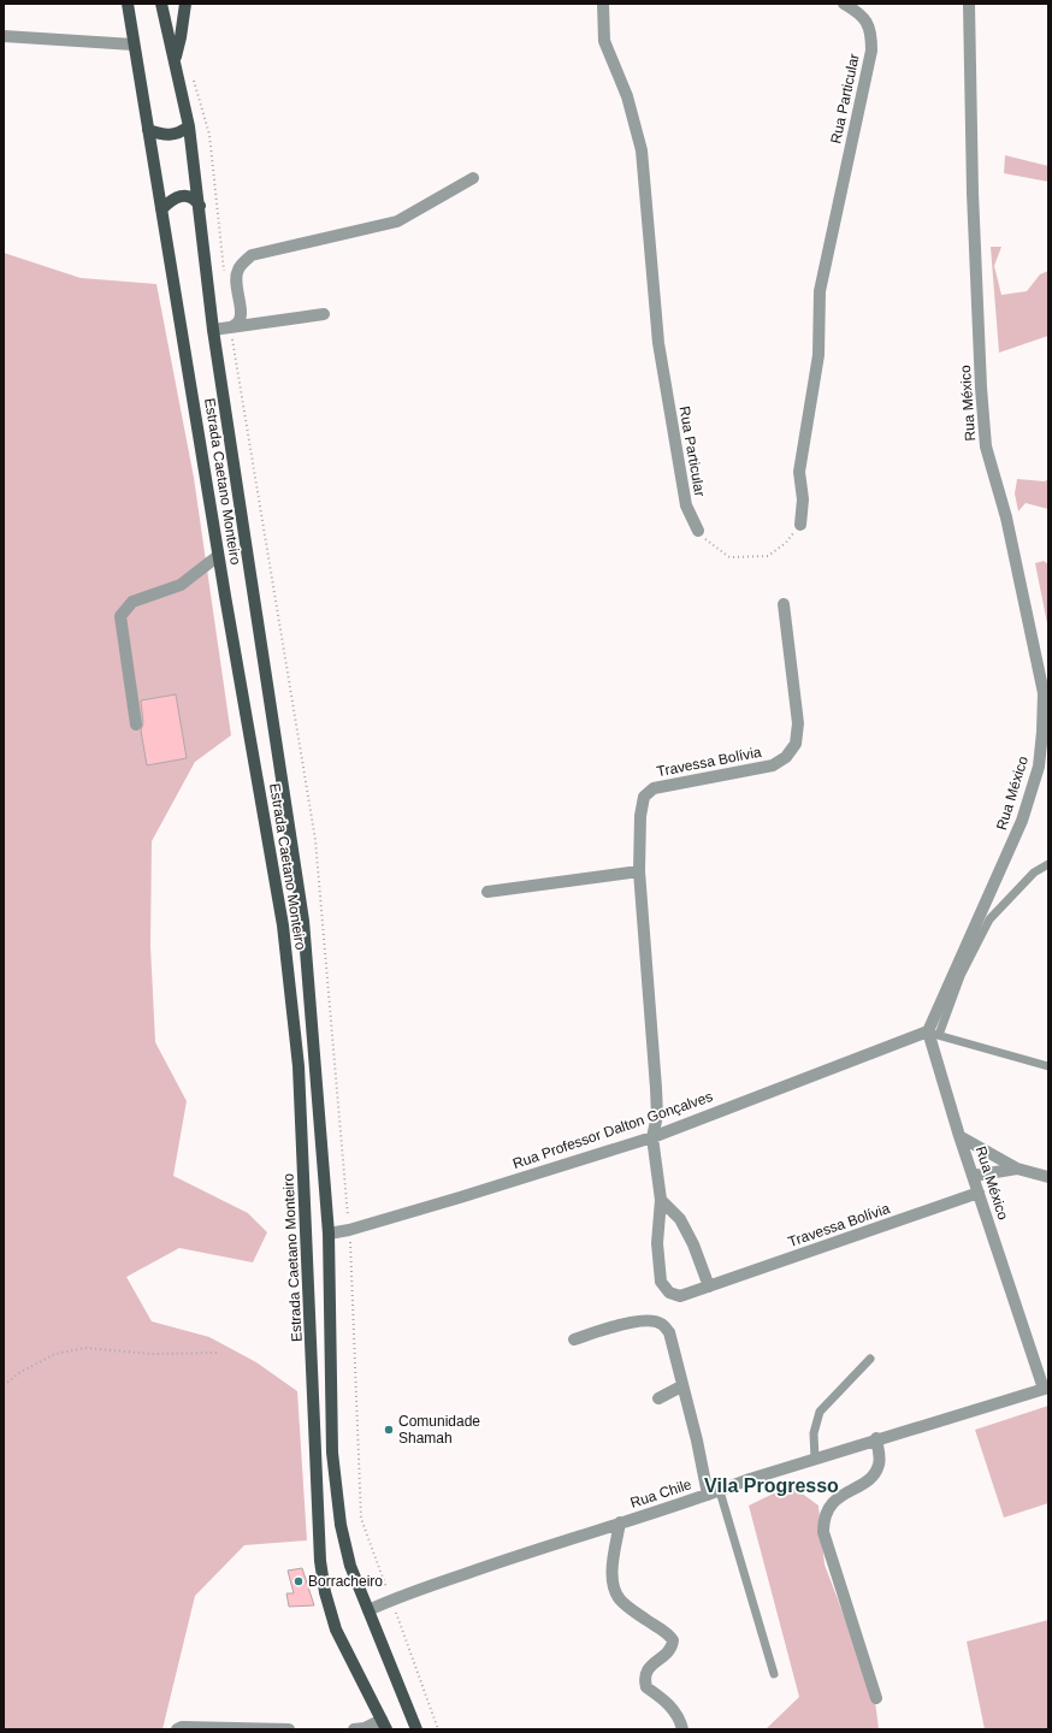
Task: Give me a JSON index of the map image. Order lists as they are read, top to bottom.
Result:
{
  "streets": {
    "main road": ["Estrada Caetano Monteiro"],
    "street": [
      "Rua Particular",
      "Rua México",
      "Travessa Bolívia",
      "Rua Professor Dalton Gonçalves",
      "Rua Chile"
    ]
  },
  "crossings": [
    ["Rua México", "Travessa Bolívia"],
    ["Rua México", "Rua Professor Dalton Gonçalves"],
    ["Rua México", "Rua Chile"],
    ["Estrada Caetano Monteiro", "Rua Professor Dalton Gonçalves"],
    ["Estrada Caetano Monteiro", "Rua Chile"],
    ["Travessa Bolívia", "Rua Professor Dalton Gonçalves"]
  ],
  "districts": ["Vila Progresso"],
  "places": ["Comunidade Shamah", "Borracheiro"]
}
